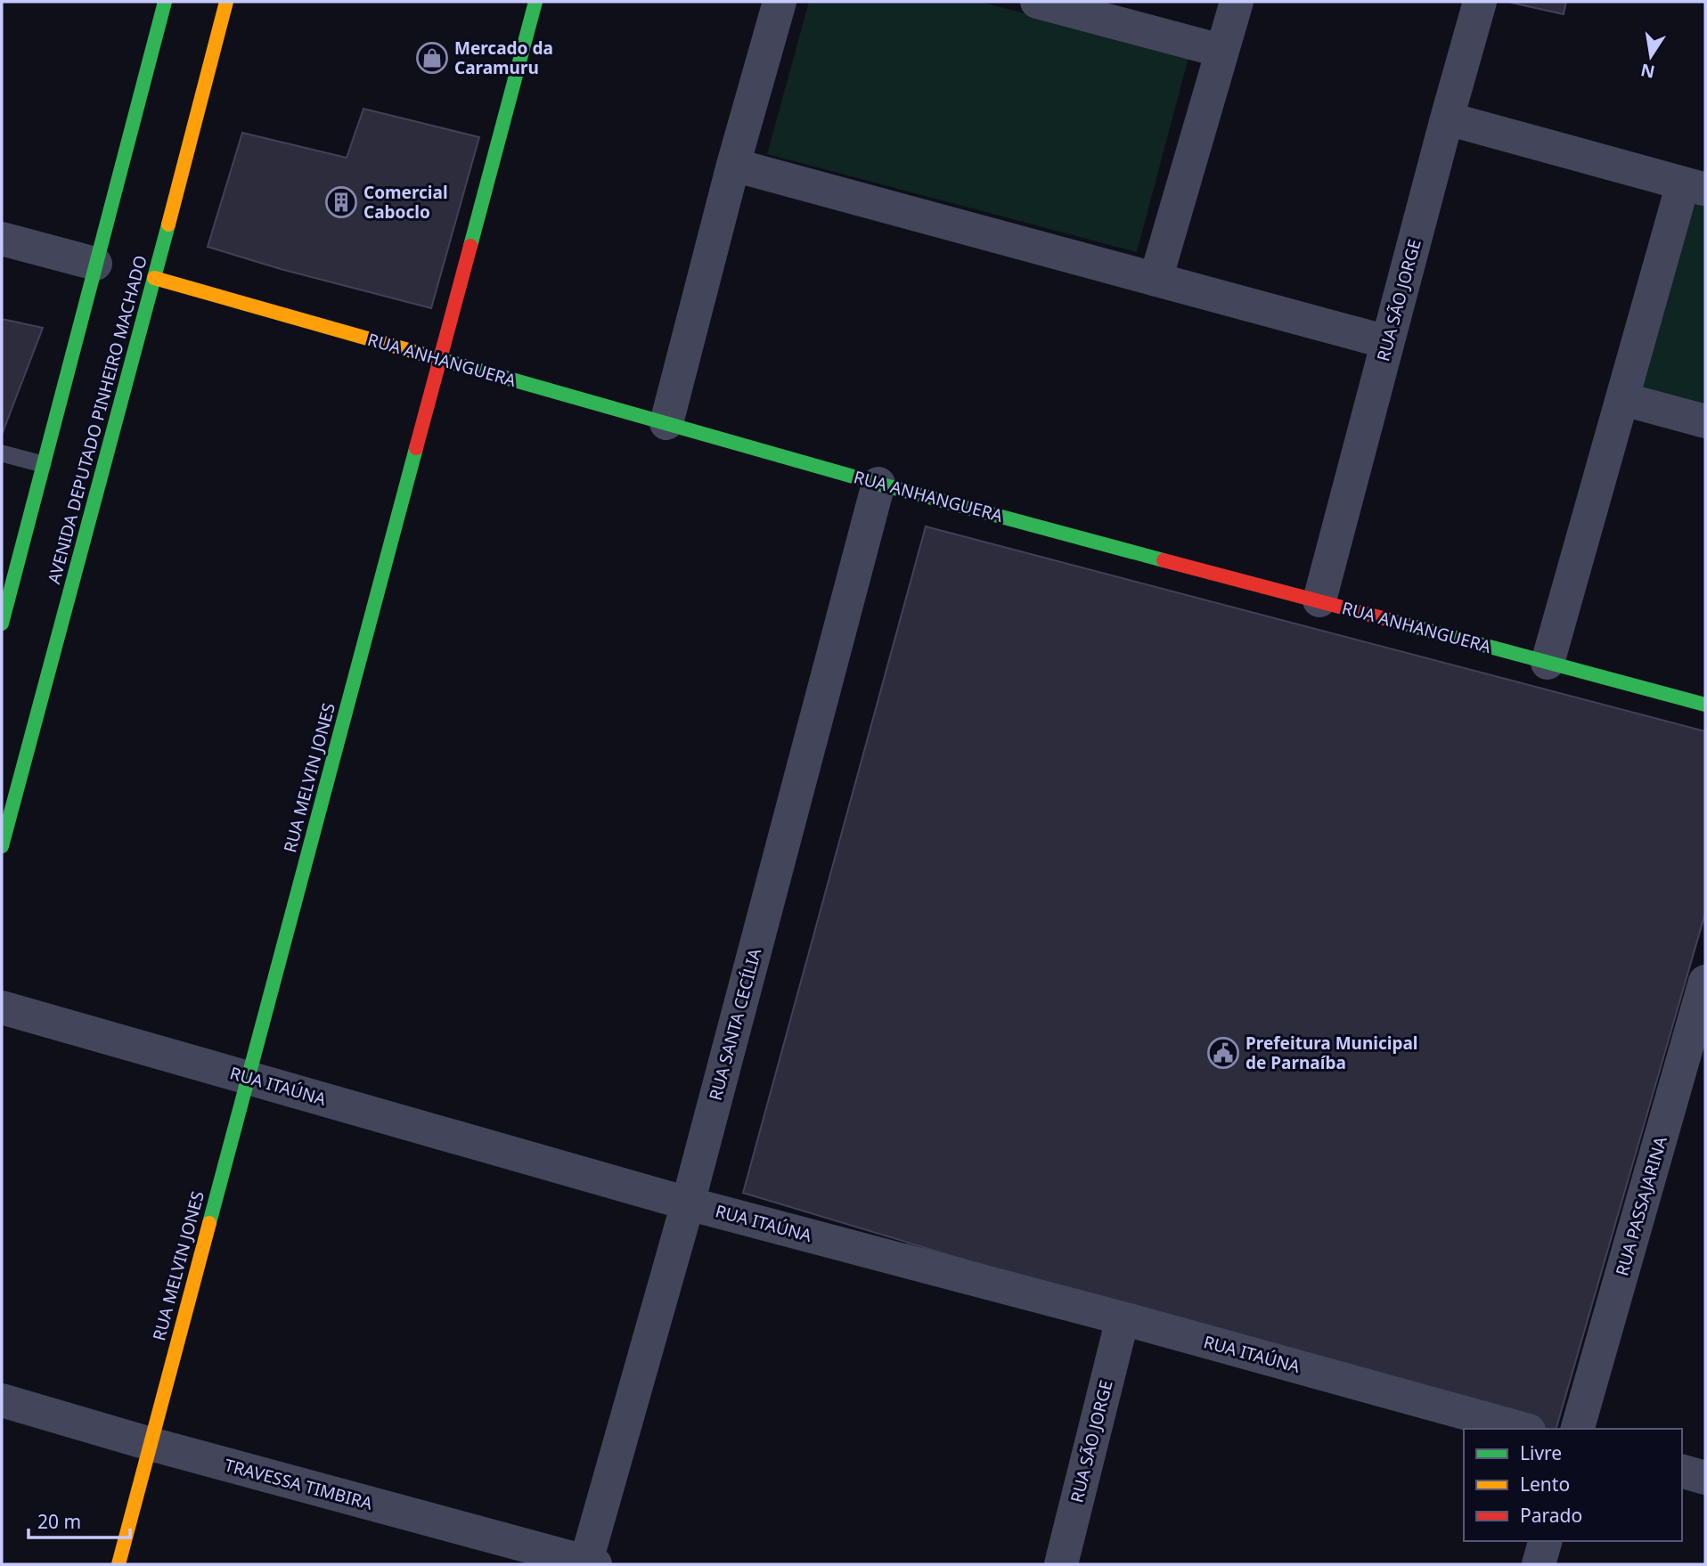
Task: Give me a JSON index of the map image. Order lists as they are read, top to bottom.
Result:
{
  "streets": {
    "street": [
      "RUA SÃO JORGE",
      "RUA ANHANGUERA",
      "AVENIDA DEPUTADO PINHEIRO MACHADO",
      "RUA MELVIN JONES",
      "RUA SANTA CECÍLIA",
      "RUA ITAÚNA",
      "RUA PASSAJARINA",
      "TRAVESSA TIMBIRA"
    ]
  },
  "crossings": [
    ["RUA SÃO JORGE", "RUA ANHANGUERA"],
    ["RUA SÃO JORGE", "RUA ITAÚNA"],
    ["RUA ANHANGUERA", "AVENIDA DEPUTADO PINHEIRO MACHADO"],
    ["RUA ANHANGUERA", "RUA MELVIN JONES"],
    ["RUA ANHANGUERA", "RUA SANTA CECÍLIA"],
    ["RUA MELVIN JONES", "RUA ITAÚNA"],
    ["RUA MELVIN JONES", "TRAVESSA TIMBIRA"],
    ["RUA SANTA CECÍLIA", "RUA ITAÚNA"],
    ["RUA SANTA CECÍLIA", "TRAVESSA TIMBIRA"]
  ],
  "places": {
    "shop": ["Mercado da Caramuru"],
    "building": ["Comercial Caboclo"],
    "public building": ["Prefeitura Municipal de Parnaíba"]
  },
  "legend": ["Livre", "Lento", "Parado"],
  "scale_bar": "20 m",
  "north": "bottom"
}
